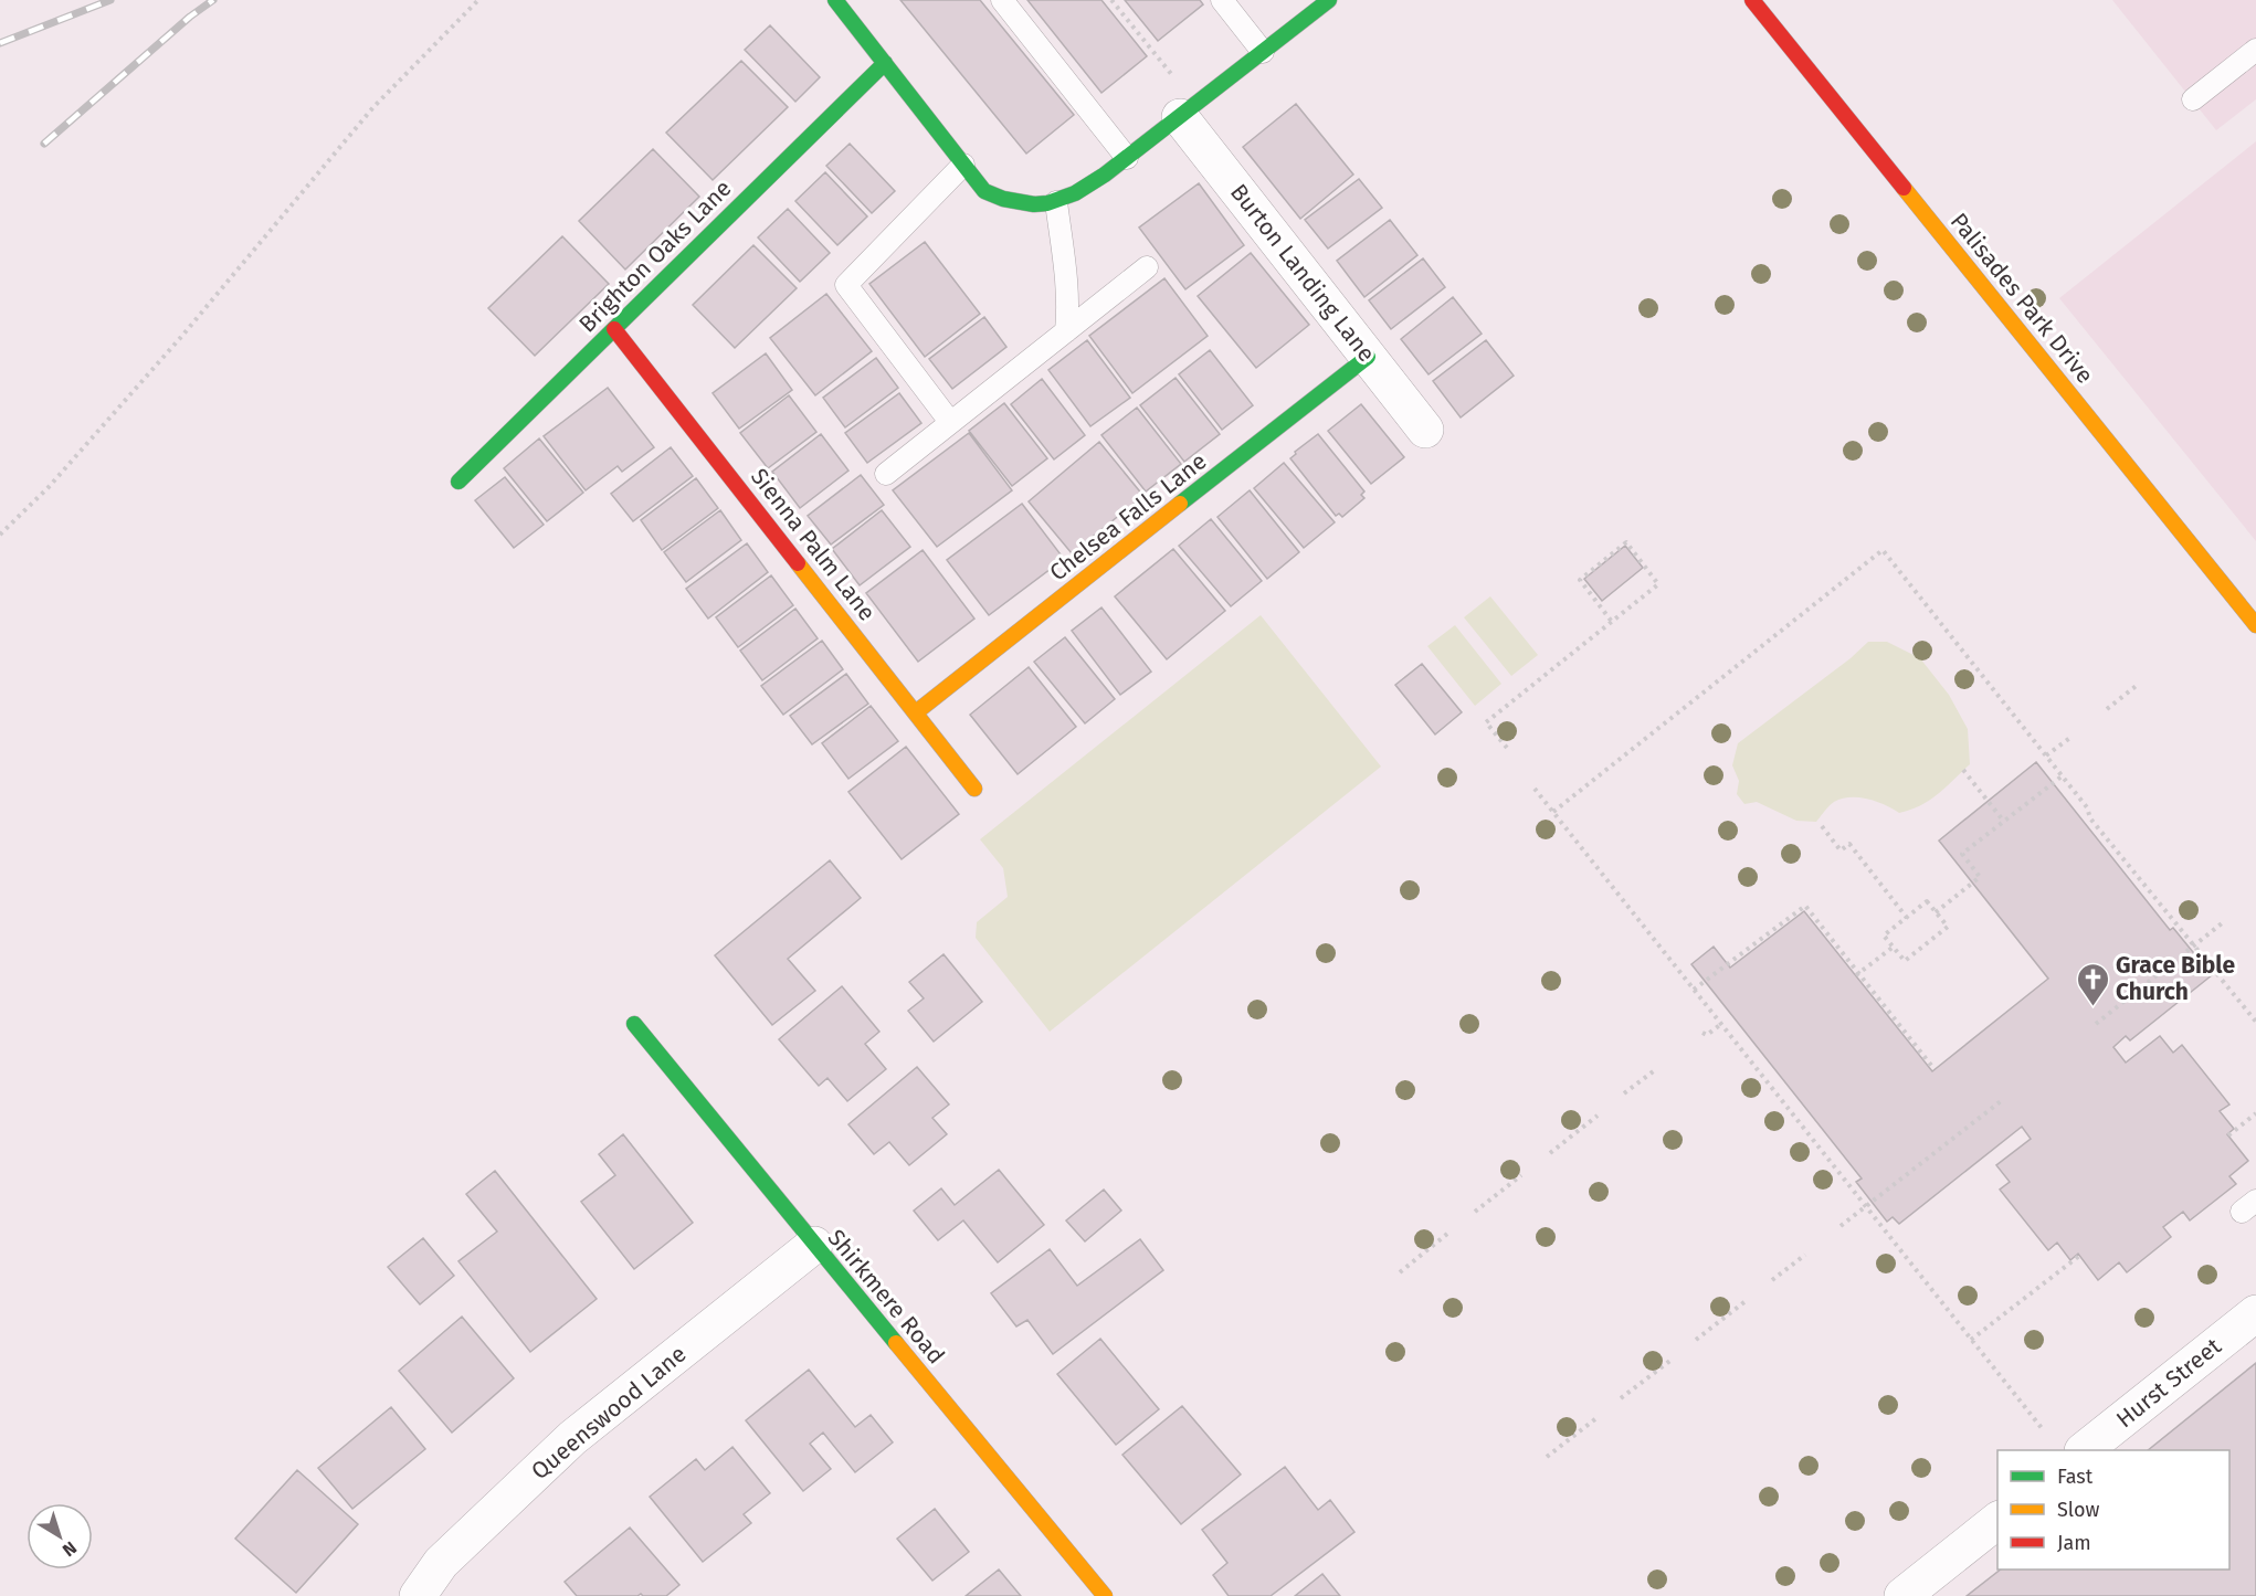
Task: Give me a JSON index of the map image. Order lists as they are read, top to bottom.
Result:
{
  "streets": {
    "street": [
      "Brighton Oaks Lane",
      "Burton Landing Lane",
      "Palisades Park Drive",
      "Chelsea Falls Lane",
      "Sienna Palm Lane",
      "Shirkmere Road",
      "Hurst Street",
      "Queenswood Lane"
    ]
  },
  "crossings": [
    ["Brighton Oaks Lane", "Sienna Palm Lane"],
    ["Burton Landing Lane", "Chelsea Falls Lane"],
    ["Chelsea Falls Lane", "Sienna Palm Lane"],
    ["Shirkmere Road", "Queenswood Lane"]
  ],
  "places": {
    "church": ["Grace Bible Church"]
  },
  "legend": ["Fast", "Slow", "Jam"],
  "north": "bottom right"
}
